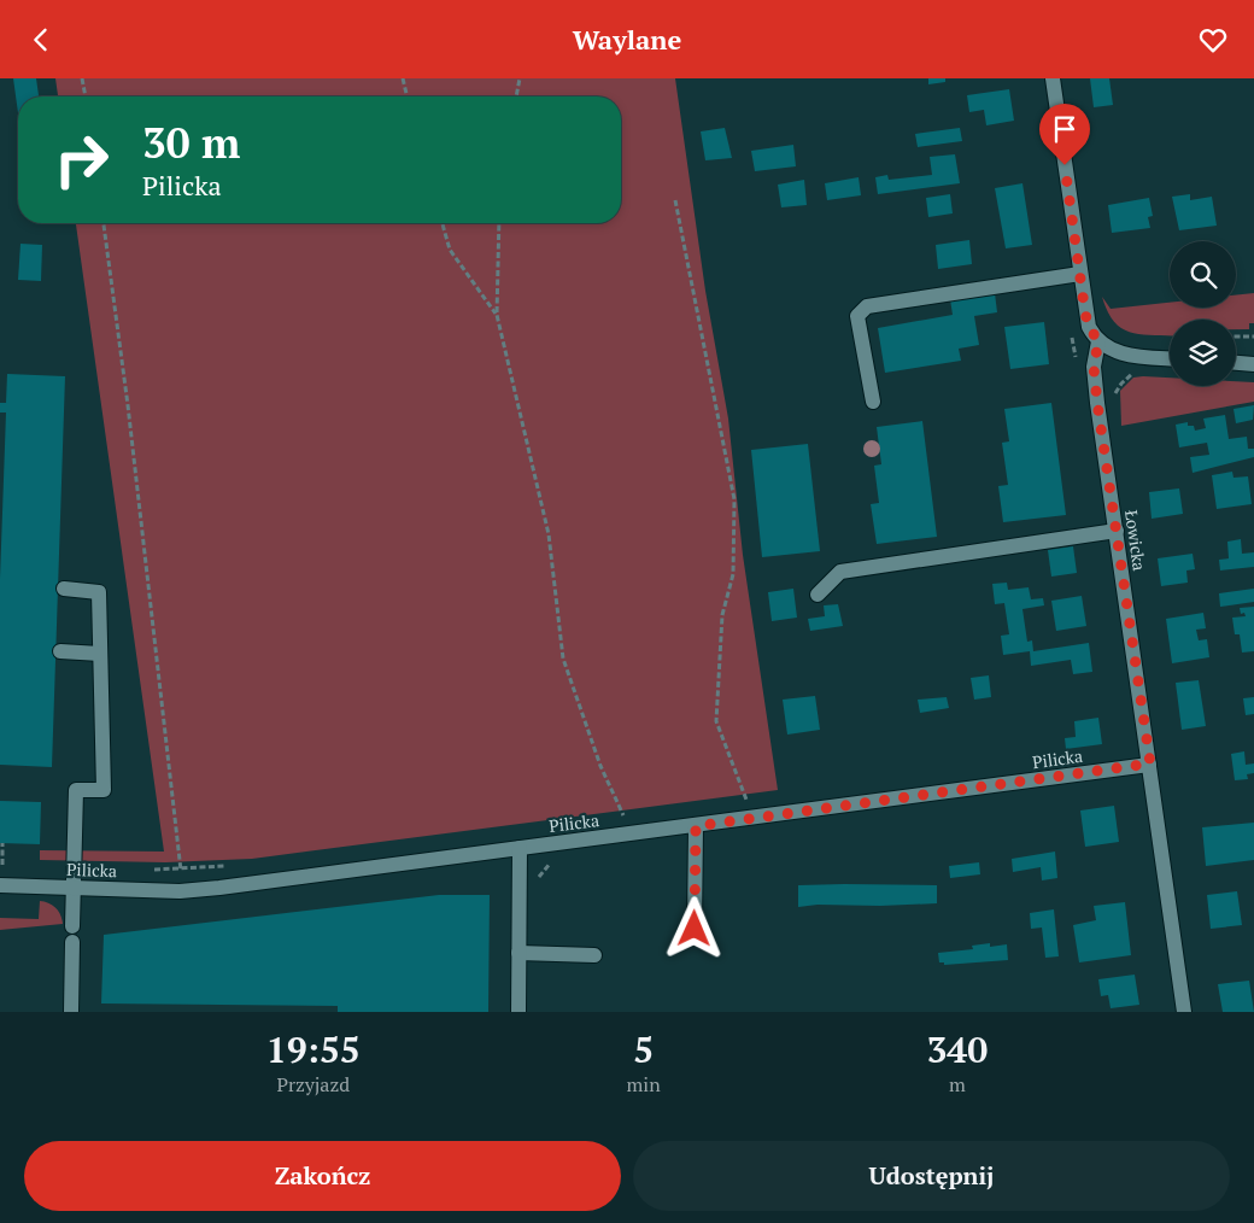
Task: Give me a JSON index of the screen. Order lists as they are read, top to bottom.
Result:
{
  "streets": {
    "street": ["Łowicka", "Pilicka"]
  },
  "crossings": [
    ["Łowicka", "Pilicka"]
  ],
  "page": {
    "header": "Waylane",
    "turn": ["30 m", "Pilicka"],
    "eta": [
      "19:55",
      "Przyjazd",
      "5",
      "min",
      "340",
      "m"
    ],
    "buttons": ["Zakończ", "Udostępnij"]
  }
}
